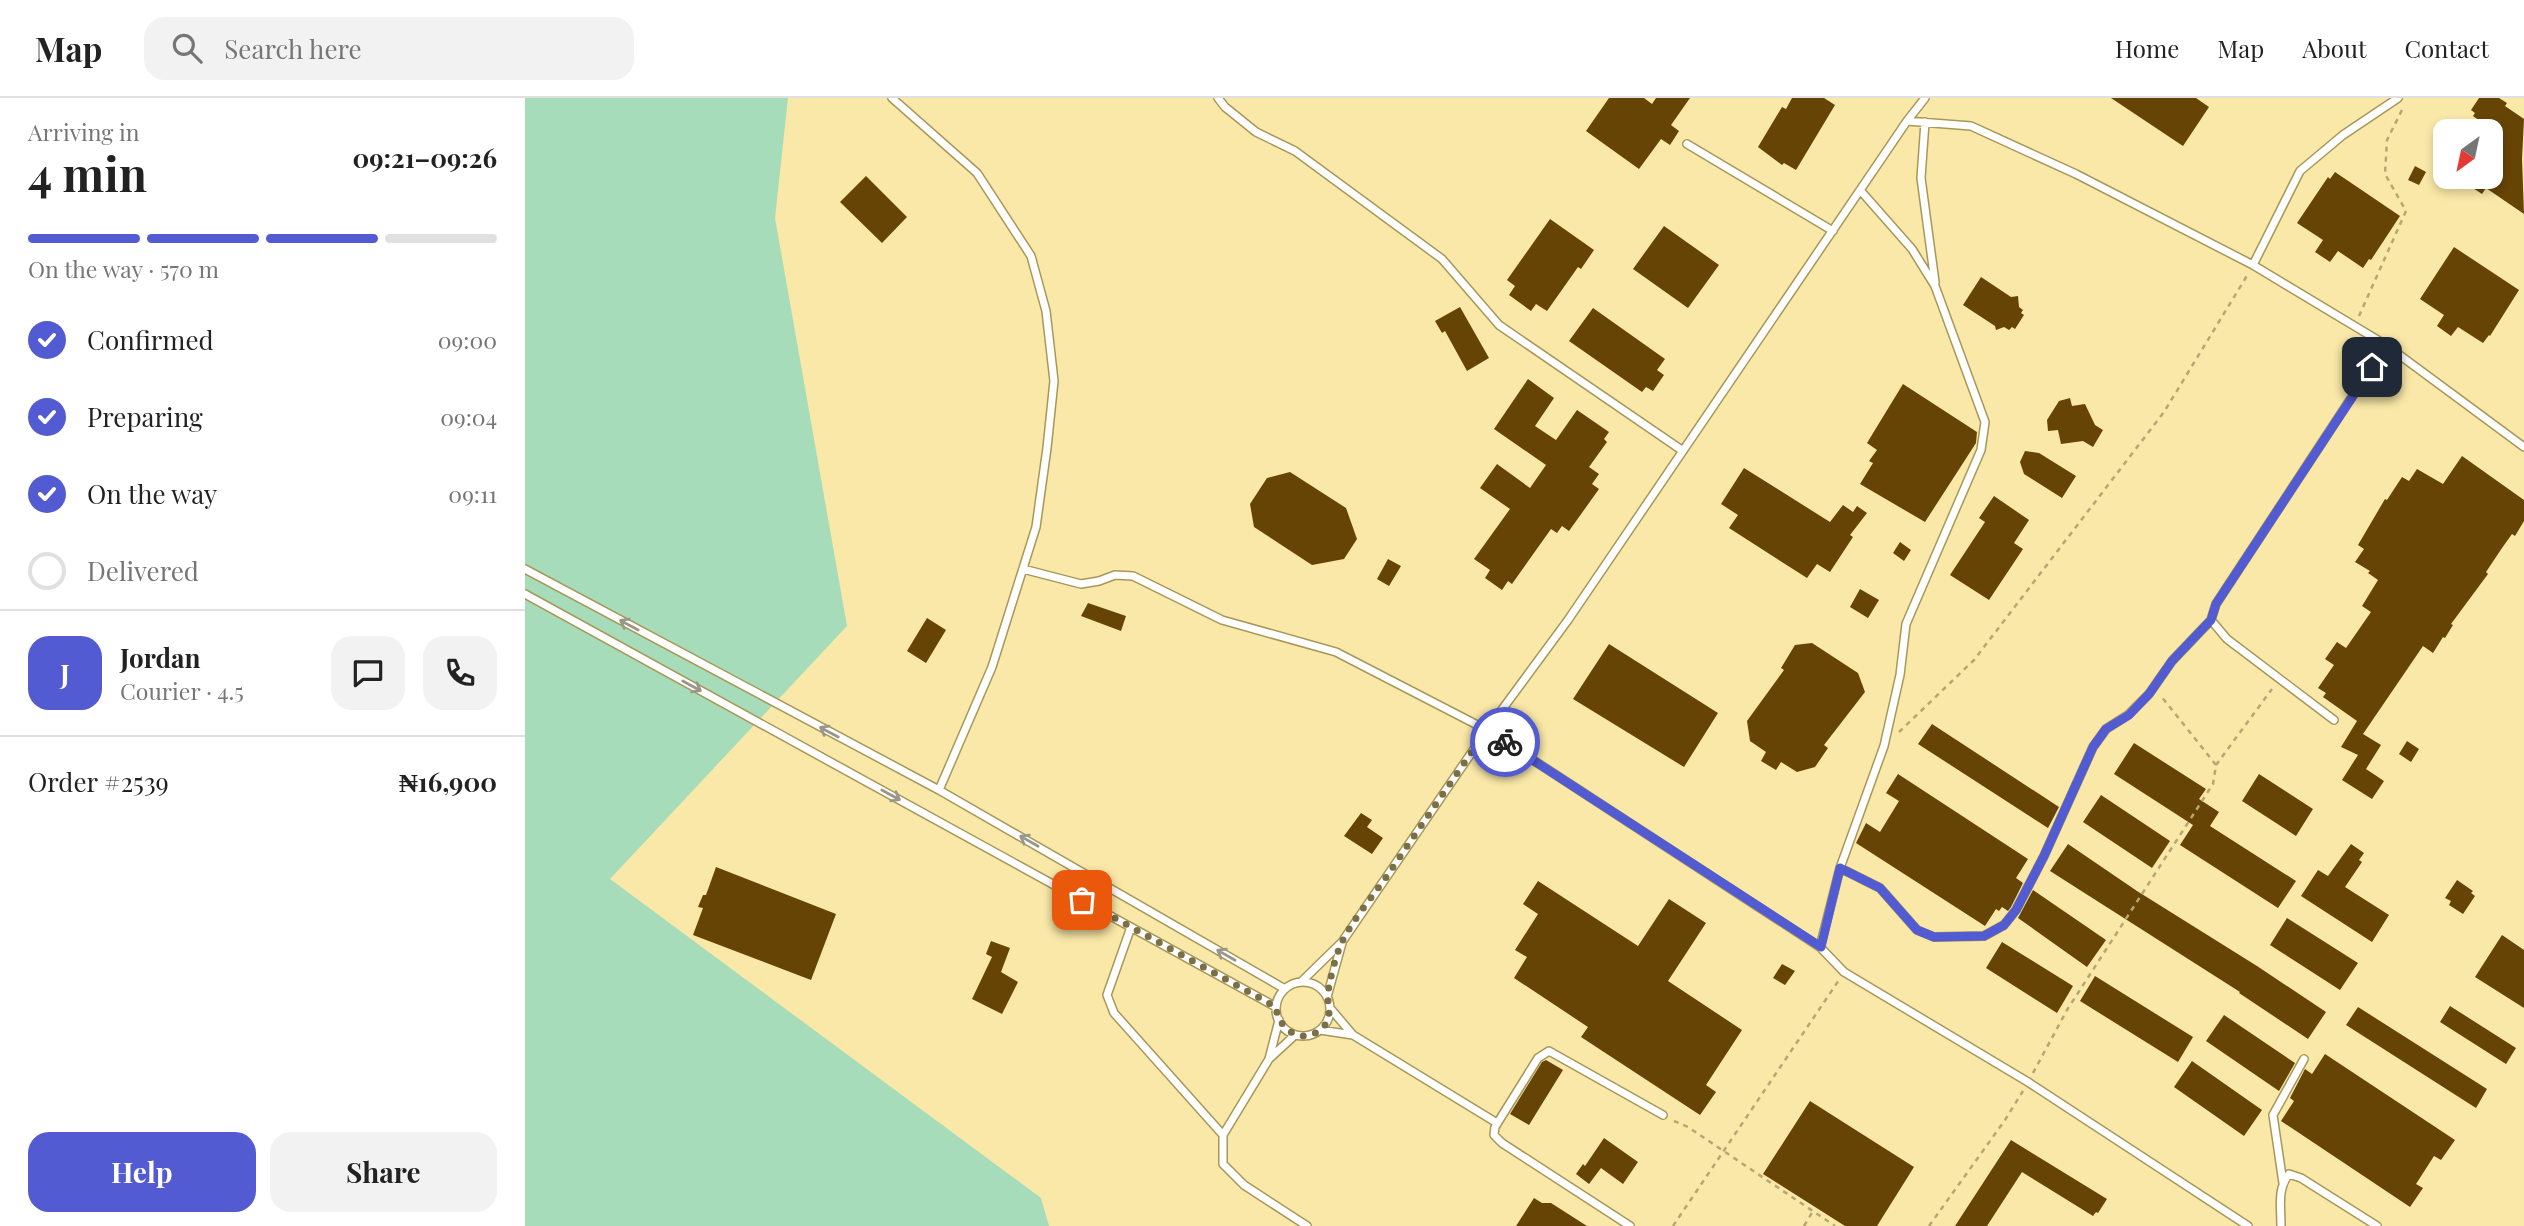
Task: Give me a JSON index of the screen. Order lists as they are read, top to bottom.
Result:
{
  "north": "bottom left",
  "page": {
    "header": "Map",
    "search": "Search here",
    "nav": [
      "Home",
      "Map",
      "About",
      "Contact"
    ],
    "heading": ["4 min", "Arriving in", "09:21–09:26"],
    "panel": [
      "Jordan",
      "Courier · 4.5",
      "Order #2539",
      "₦16,900"
    ],
    "bar": "On the way · 570 m",
    "list": [
      ["Confirmed", "09:00"],
      ["Preparing", "09:04"],
      ["On the way", "09:11"],
      "Delivered"
    ],
    "round": "J",
    "buttons": ["Help", "Share"]
  }
}
